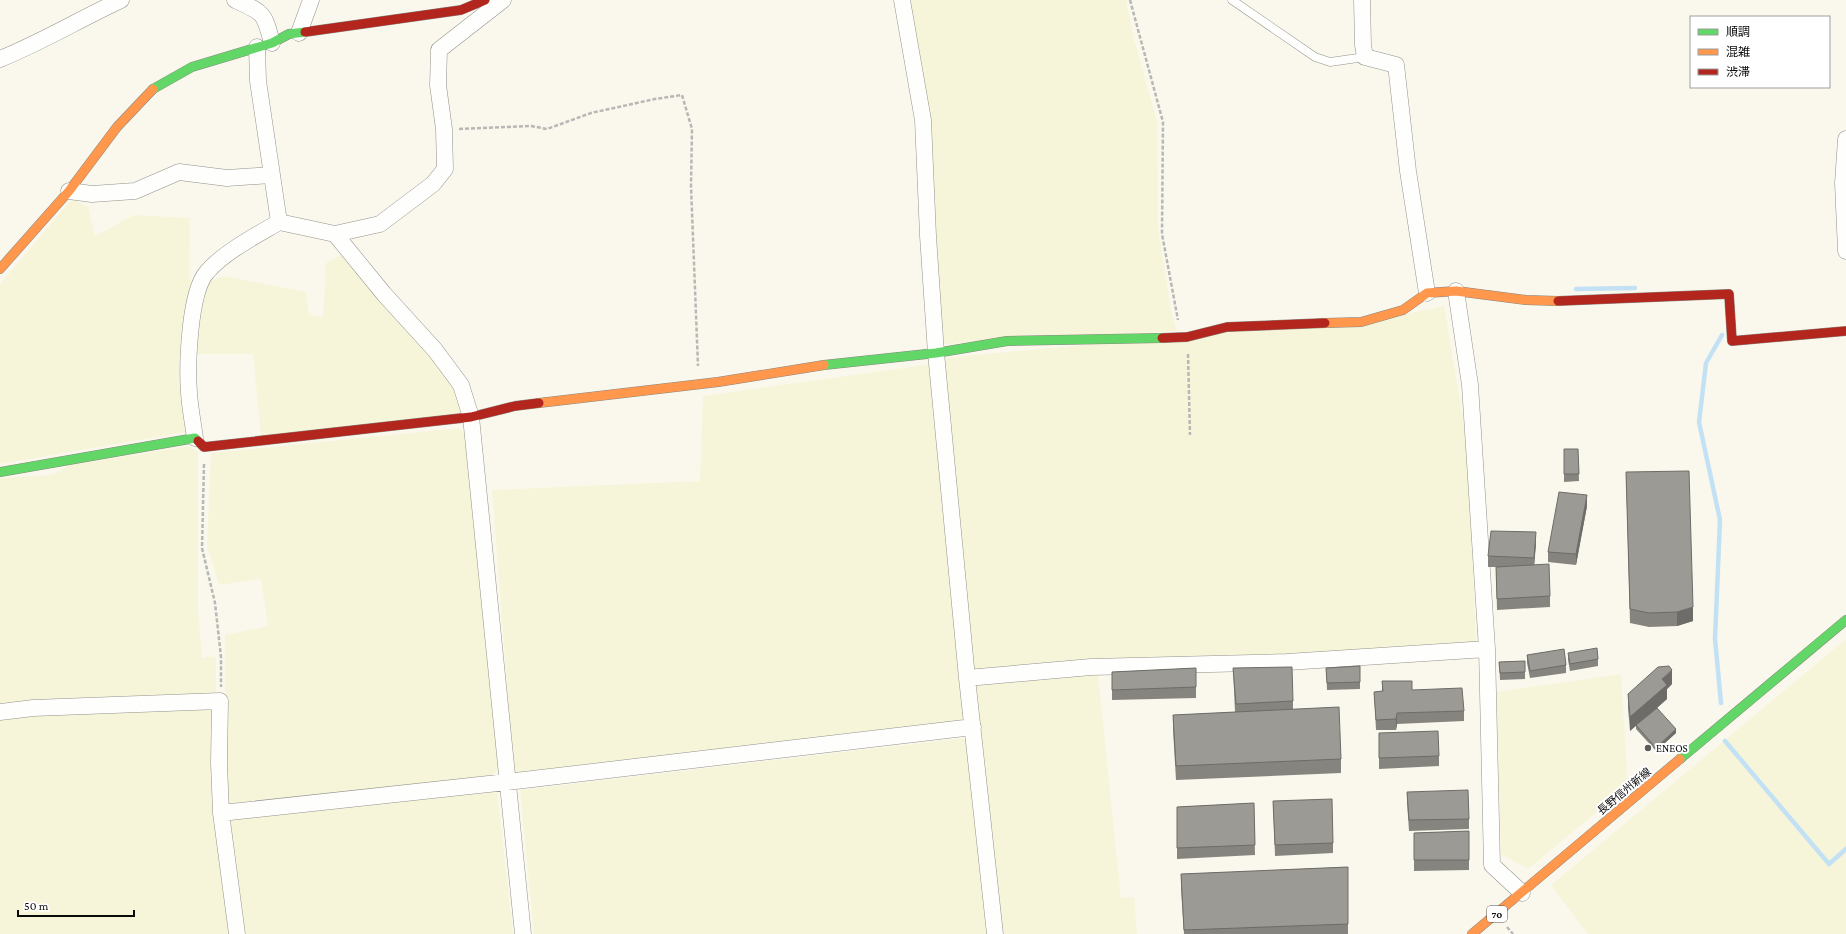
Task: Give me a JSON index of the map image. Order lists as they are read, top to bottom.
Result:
{
  "streets": {
    "street": ["長野信州新線", "70"]
  },
  "places": ["ENEOS"],
  "legend": ["順調", "混雑", "渋滞"],
  "scale_bar": "50 m"
}
